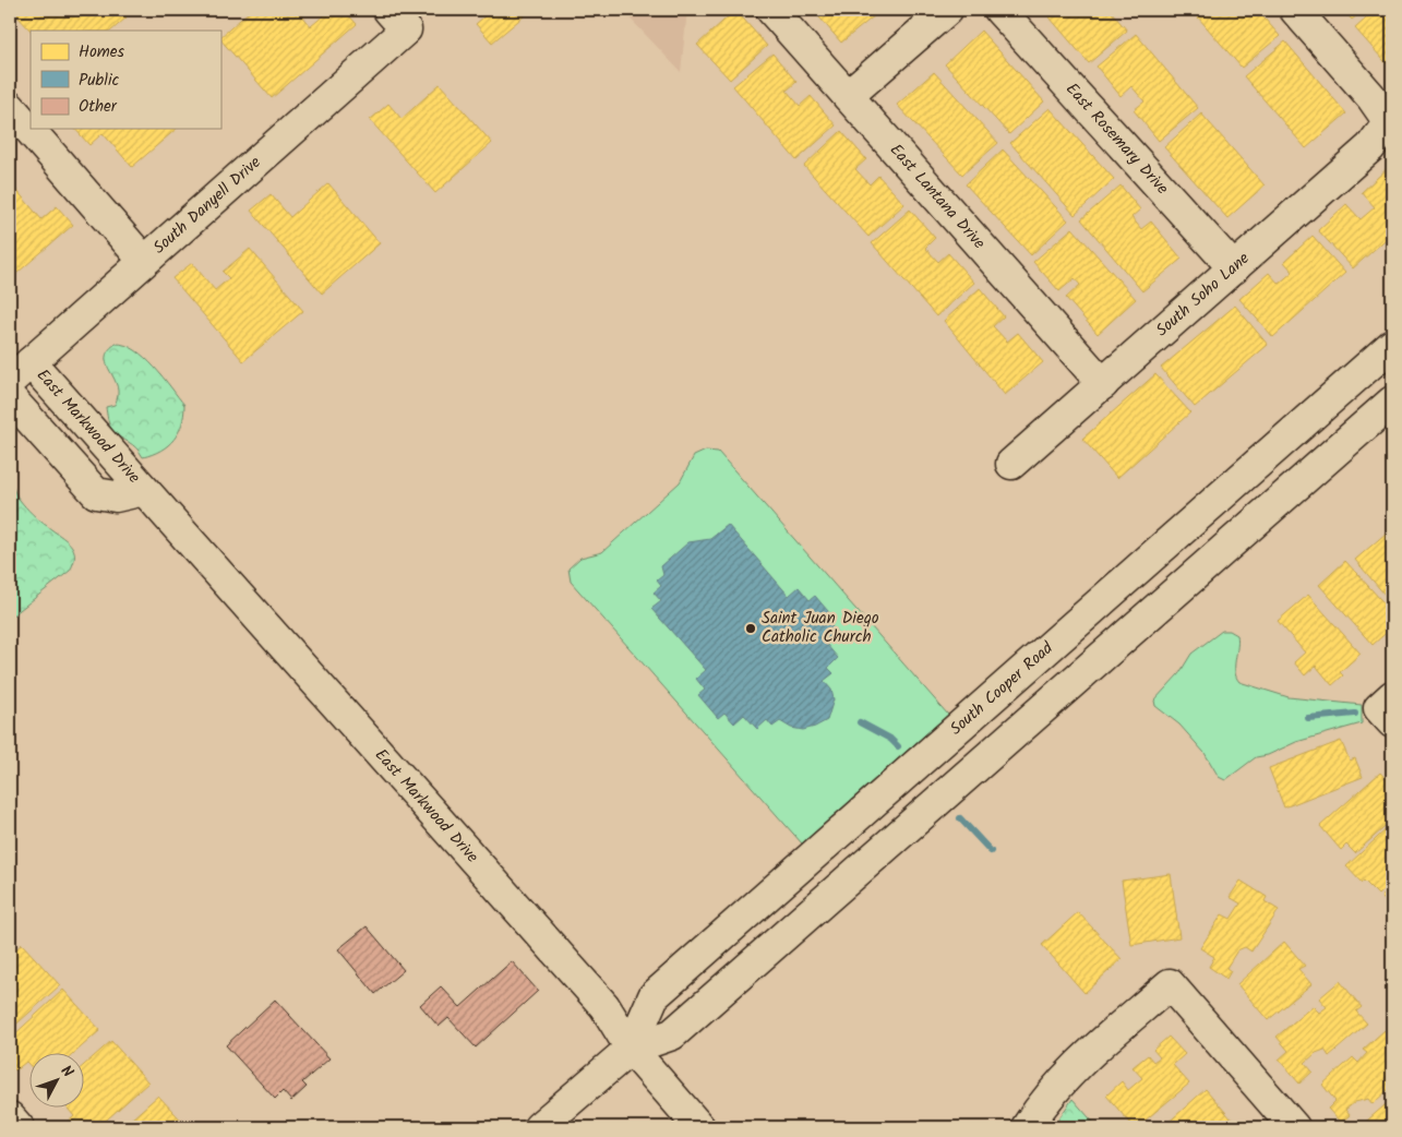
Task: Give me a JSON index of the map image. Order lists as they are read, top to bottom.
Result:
{
  "streets": {
    "street": [
      "East Rosemary Drive",
      "East Lantana Drive",
      "South Danyell Drive",
      "South Soho Lane",
      "East Markwood Drive",
      "South Cooper Road"
    ]
  },
  "crossings": [
    ["East Rosemary Drive", "South Soho Lane"],
    ["East Lantana Drive", "South Soho Lane"],
    ["South Danyell Drive", "East Markwood Drive"],
    ["East Markwood Drive", "South Cooper Road"]
  ],
  "places": ["Saint Juan Diego Catholic Church"],
  "legend": ["Homes", "Public", "Other"],
  "north": "top right"
}
